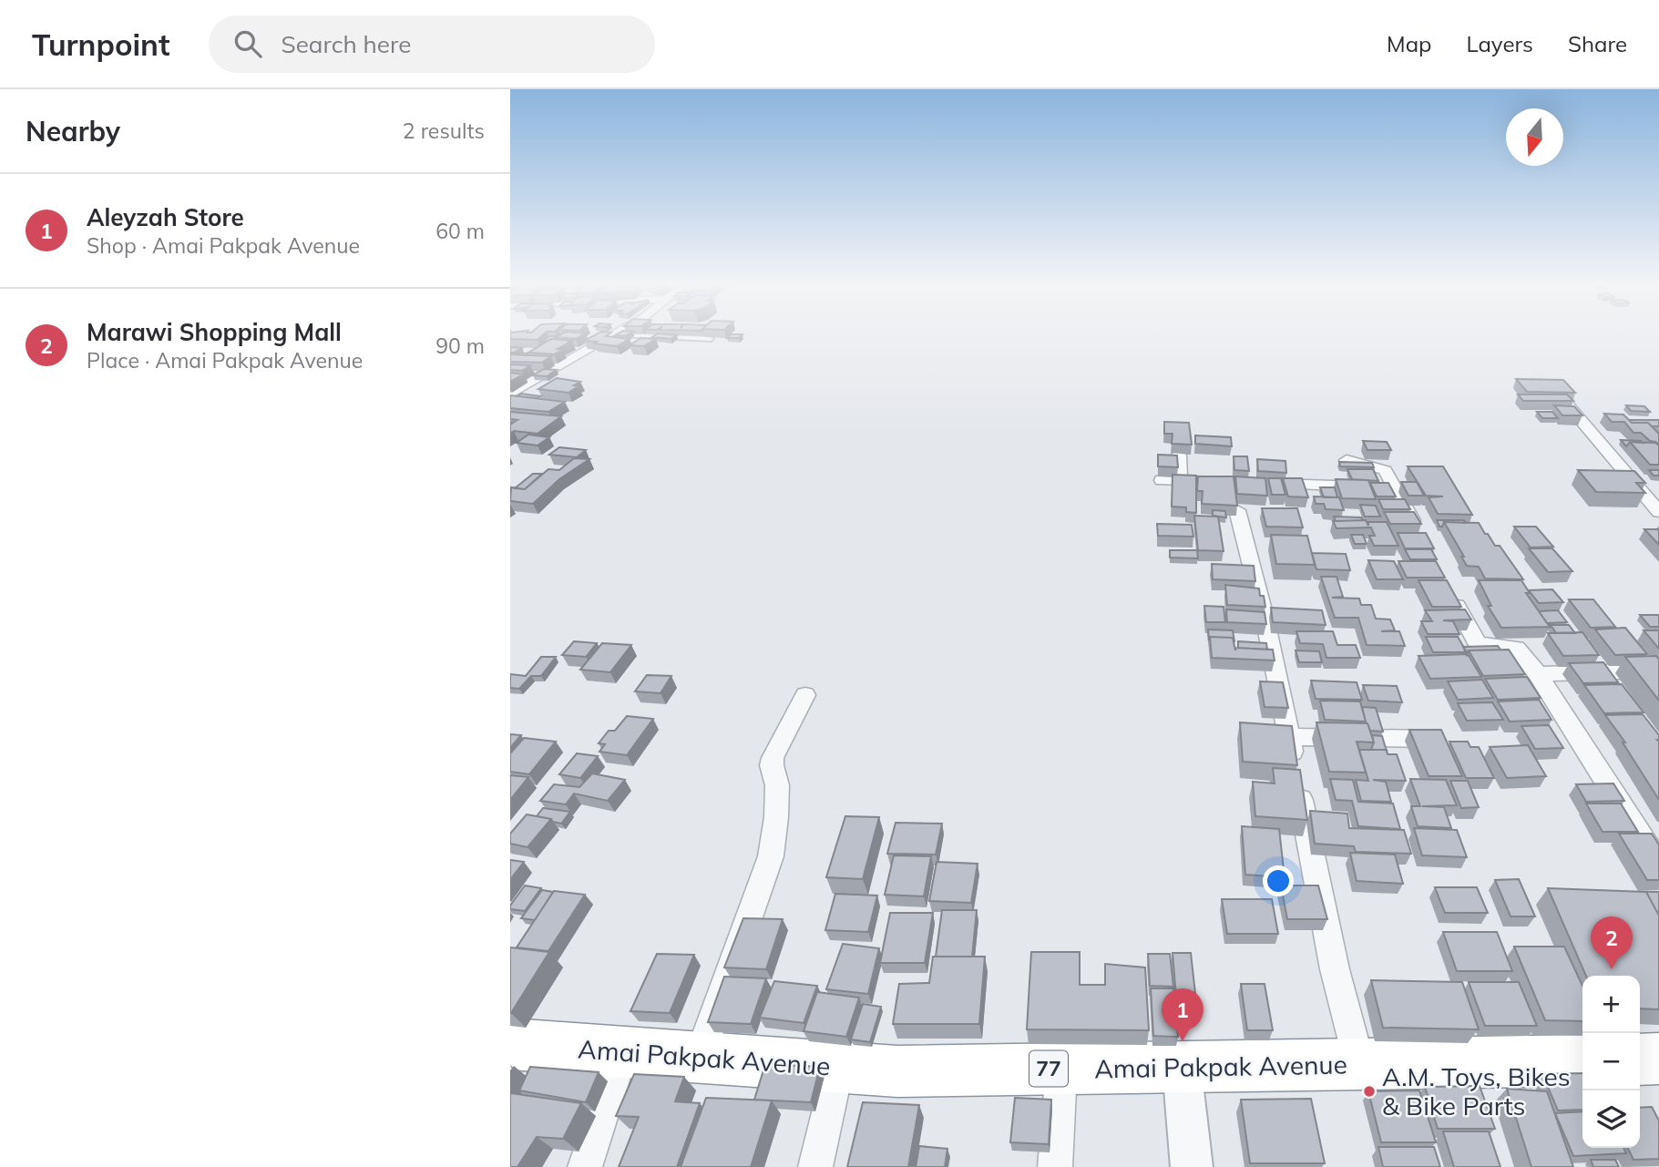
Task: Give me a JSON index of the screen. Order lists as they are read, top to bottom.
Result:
{
  "streets": {
    "highway": ["Amai Pakpak Avenue", "77"]
  },
  "places": ["A.M. Toys, Bikes & Bike Parts"],
  "north": "bottom",
  "page": {
    "header": "Turnpoint",
    "search": "Search here",
    "nav": ["Map", "Layers", "Share"],
    "heading": ["Nearby", "2 results"],
    "list": [
      {
        "mark": "1",
        "name": "Aleyzah Store",
        "note": "Shop · Amai Pakpak Avenue",
        "value": "60 m"
      },
      {
        "mark": "2",
        "name": "Marawi Shopping Mall",
        "note": "Place · Amai Pakpak Avenue",
        "value": "90 m"
      }
    ],
    "pins": ["2", "1"],
    "map_buttons": ["+", "−"]
  }
}
